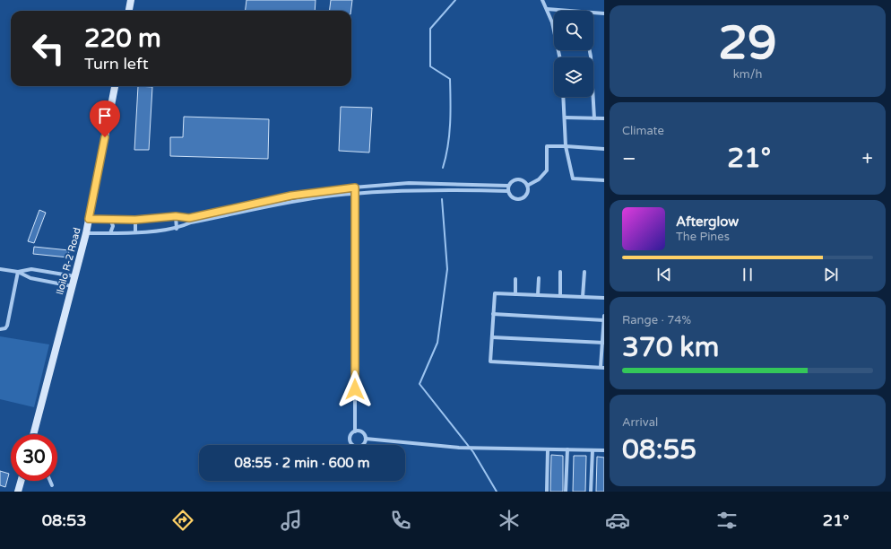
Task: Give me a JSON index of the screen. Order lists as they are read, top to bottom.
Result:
{
  "streets": {
    "main road": ["Iloilo R-2 Road"]
  },
  "page": {
    "tile": [
      ["29", "km/h"],
      "Climate",
      ["Range · 74%", "370 km"],
      ["Arrival", "08:55"]
    ],
    "turn": ["220 m", "Turn left"],
    "heat": ["−", "21°", "+"],
    "song": ["Afterglow", "The Pines"],
    "limit": "30",
    "trip": "08:55 · 2 min · 600 m",
    "tabs": ["08:53", "21°"]
  }
}
